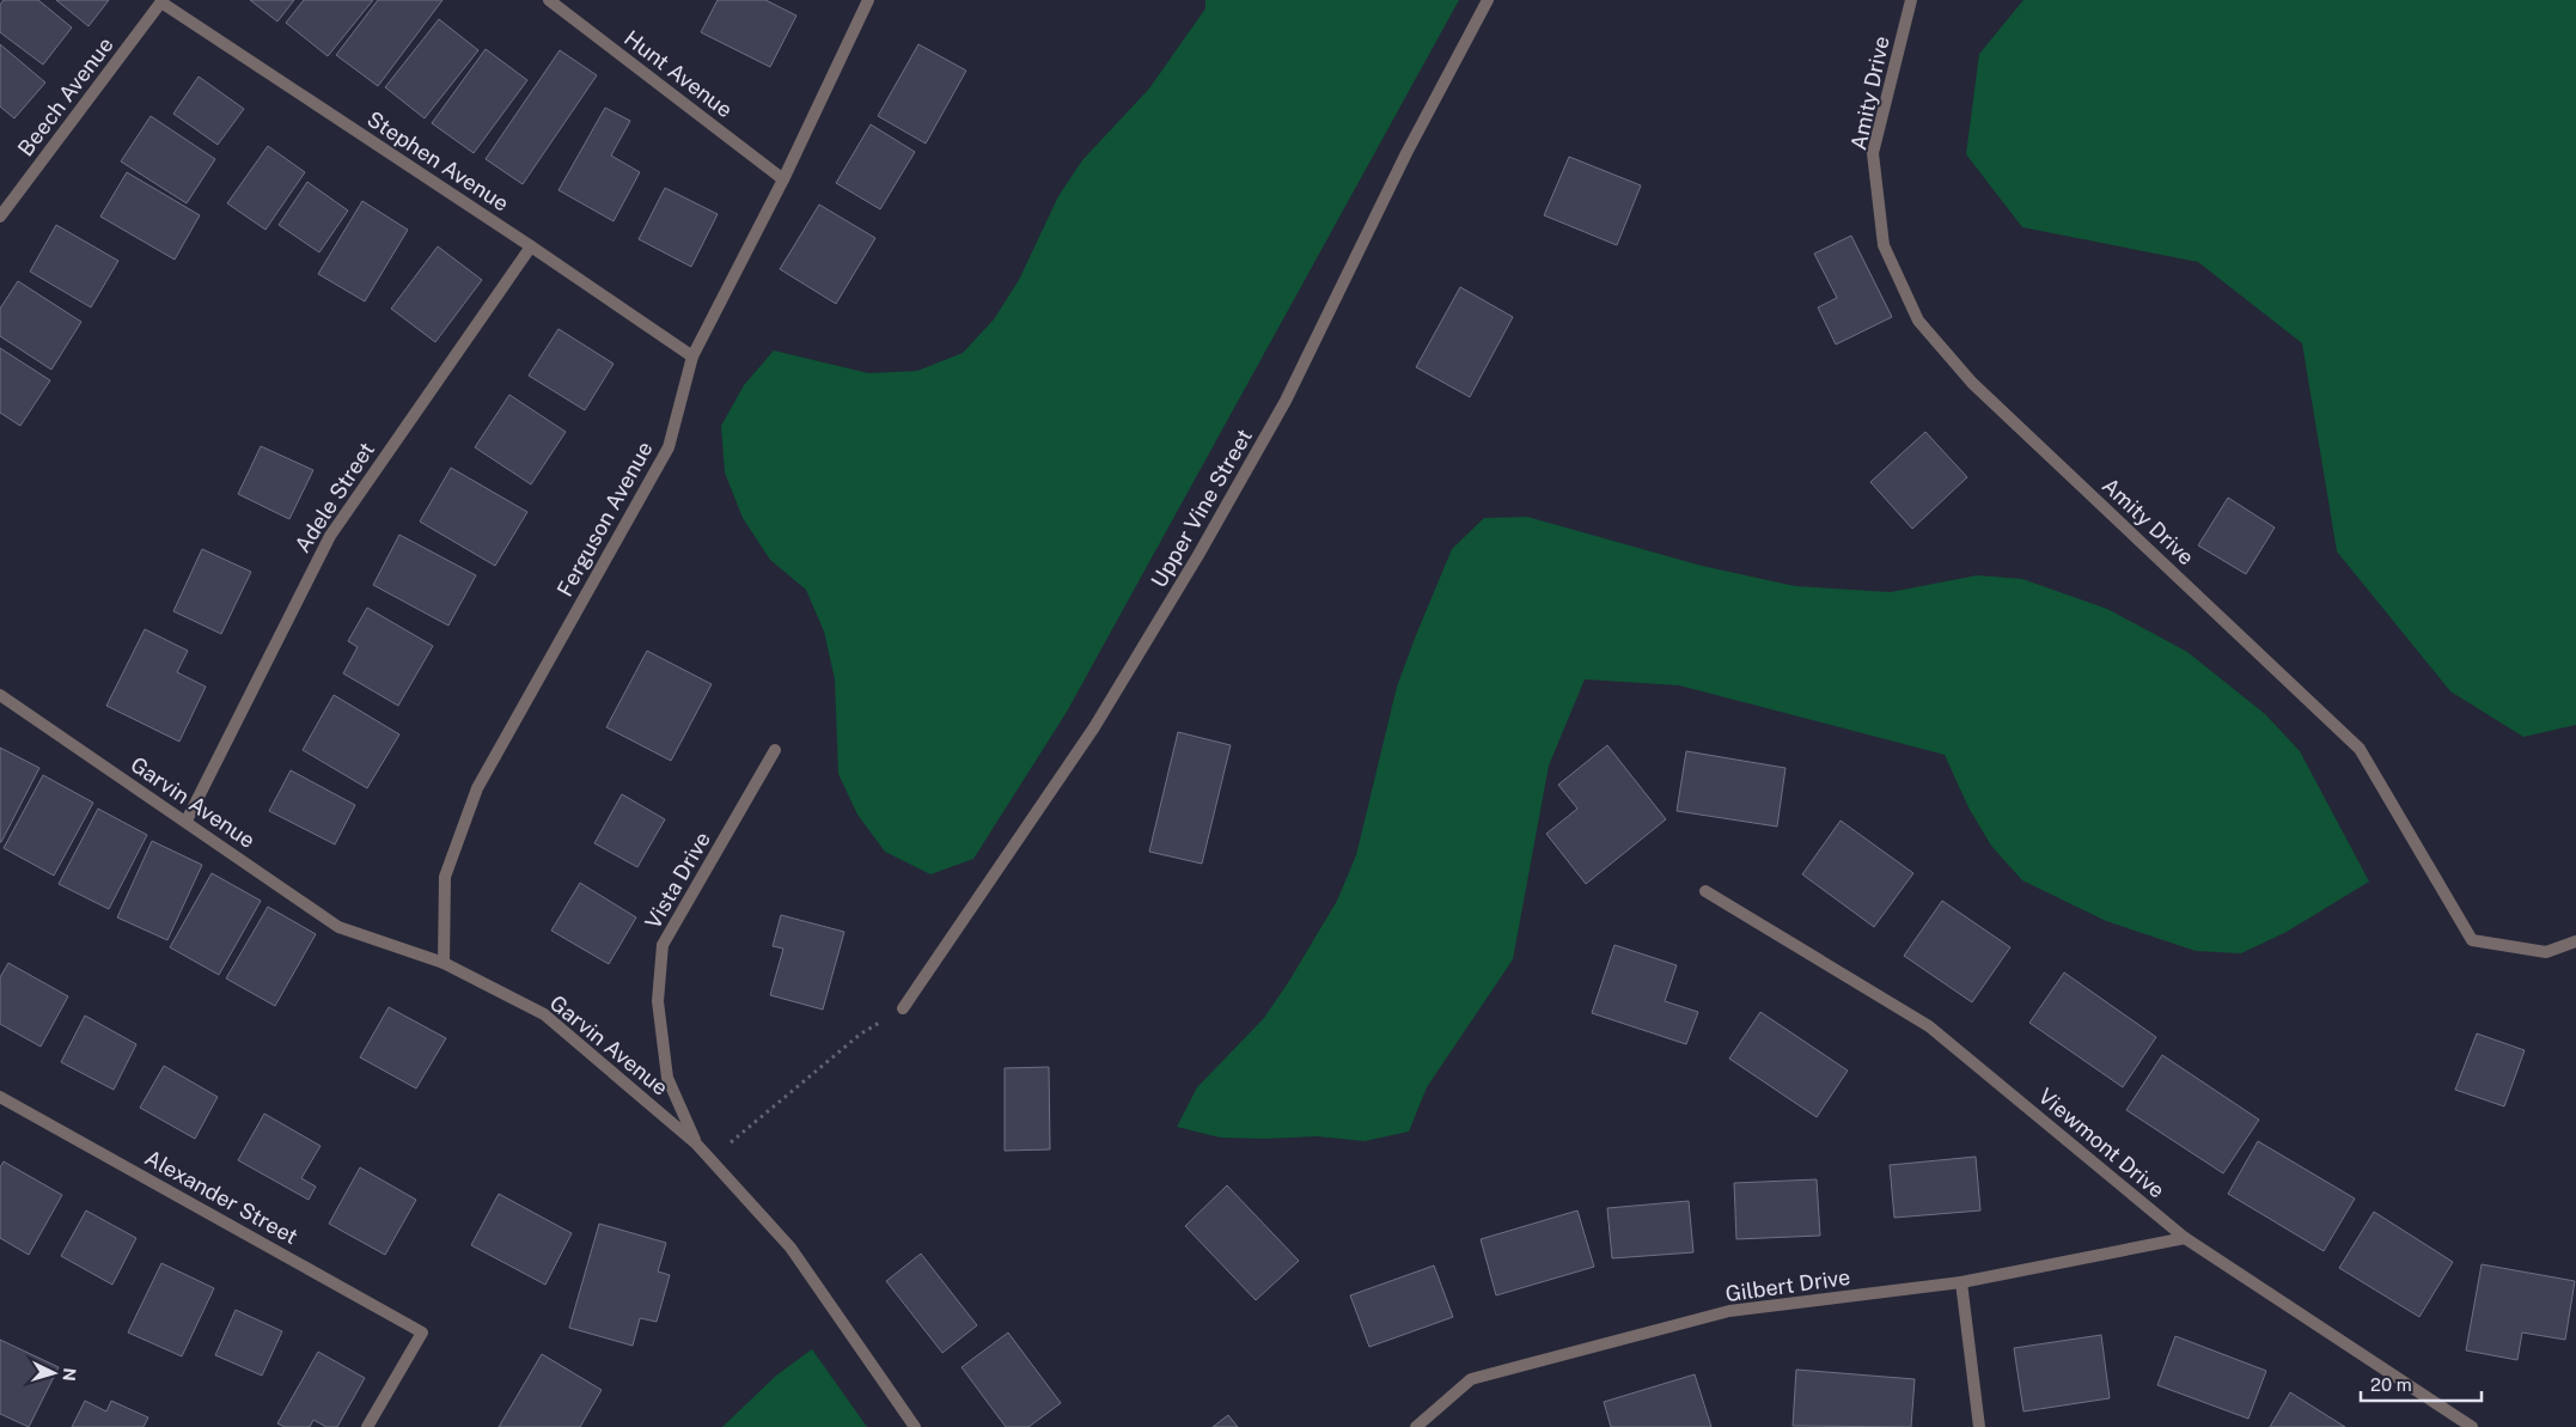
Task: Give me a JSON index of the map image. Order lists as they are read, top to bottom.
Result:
{
  "streets": {
    "street": [
      "Hunt Avenue",
      "Amity Drive",
      "Beech Avenue",
      "Stephen Avenue",
      "Adele Street",
      "Upper Vine Street",
      "Ferguson Avenue",
      "Garvin Avenue",
      "Vista Drive",
      "Viewmont Drive",
      "Alexander Street",
      "Gilbert Drive"
    ]
  },
  "crossings": [
    ["Hunt Avenue", "Ferguson Avenue"],
    ["Beech Avenue", "Stephen Avenue"],
    ["Stephen Avenue", "Adele Street"],
    ["Stephen Avenue", "Ferguson Avenue"],
    ["Adele Street", "Garvin Avenue"],
    ["Ferguson Avenue", "Garvin Avenue"],
    ["Garvin Avenue", "Vista Drive"],
    ["Viewmont Drive", "Gilbert Drive"]
  ],
  "scale_bar": "20 m",
  "north": "right"
}
